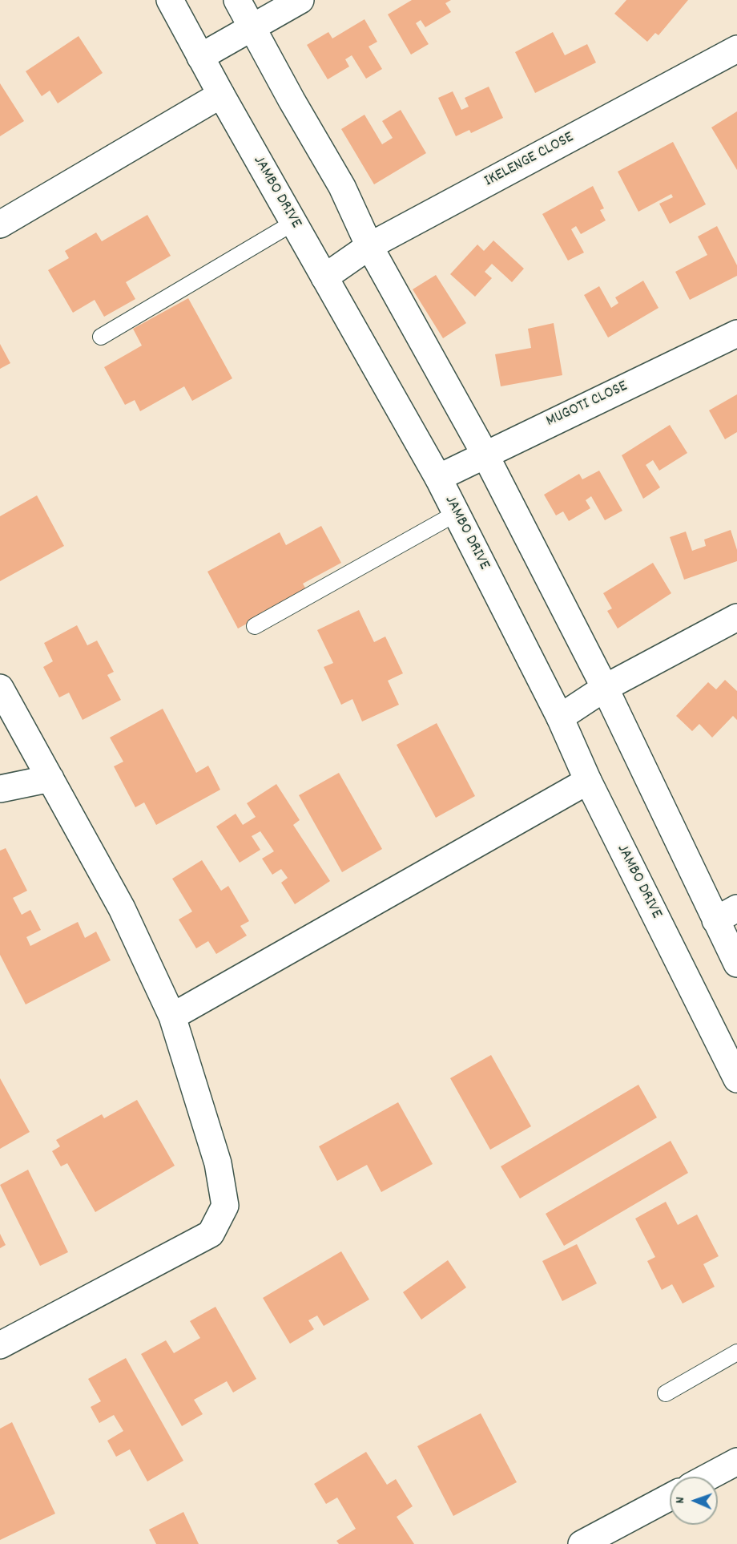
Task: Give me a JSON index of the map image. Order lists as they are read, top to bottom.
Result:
{
  "streets": {
    "street": ["IKELENGE CLOSE", "JAMBO DRIVE", "MUGOTI CLOSE"]
  },
  "crossings": [
    ["IKELENGE CLOSE", "JAMBO DRIVE"],
    ["JAMBO DRIVE", "MUGOTI CLOSE"]
  ],
  "north": "left"
}
